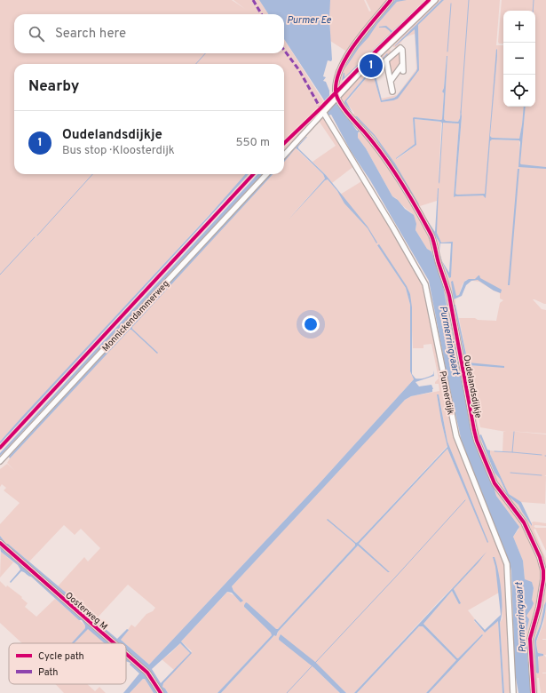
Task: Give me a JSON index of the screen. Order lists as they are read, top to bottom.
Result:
{
  "streets": {
    "street": [
      "Monnickendammerweg",
      "Oudelandsdijkje",
      "Purmerdijk",
      "Oosterweg M"
    ]
  },
  "water": ["Purmer Ee", "Purmerringvaart"],
  "legend": ["Cycle path", "Path"],
  "page": {
    "map_buttons": ["+", "−"],
    "search": "Search here",
    "pins": "1",
    "heading": "Nearby",
    "list": [
      {
        "mark": "1",
        "name": "Oudelandsdijkje",
        "note": "Bus stop · Kloosterdijk",
        "value": "550 m"
      }
    ]
  }
}
